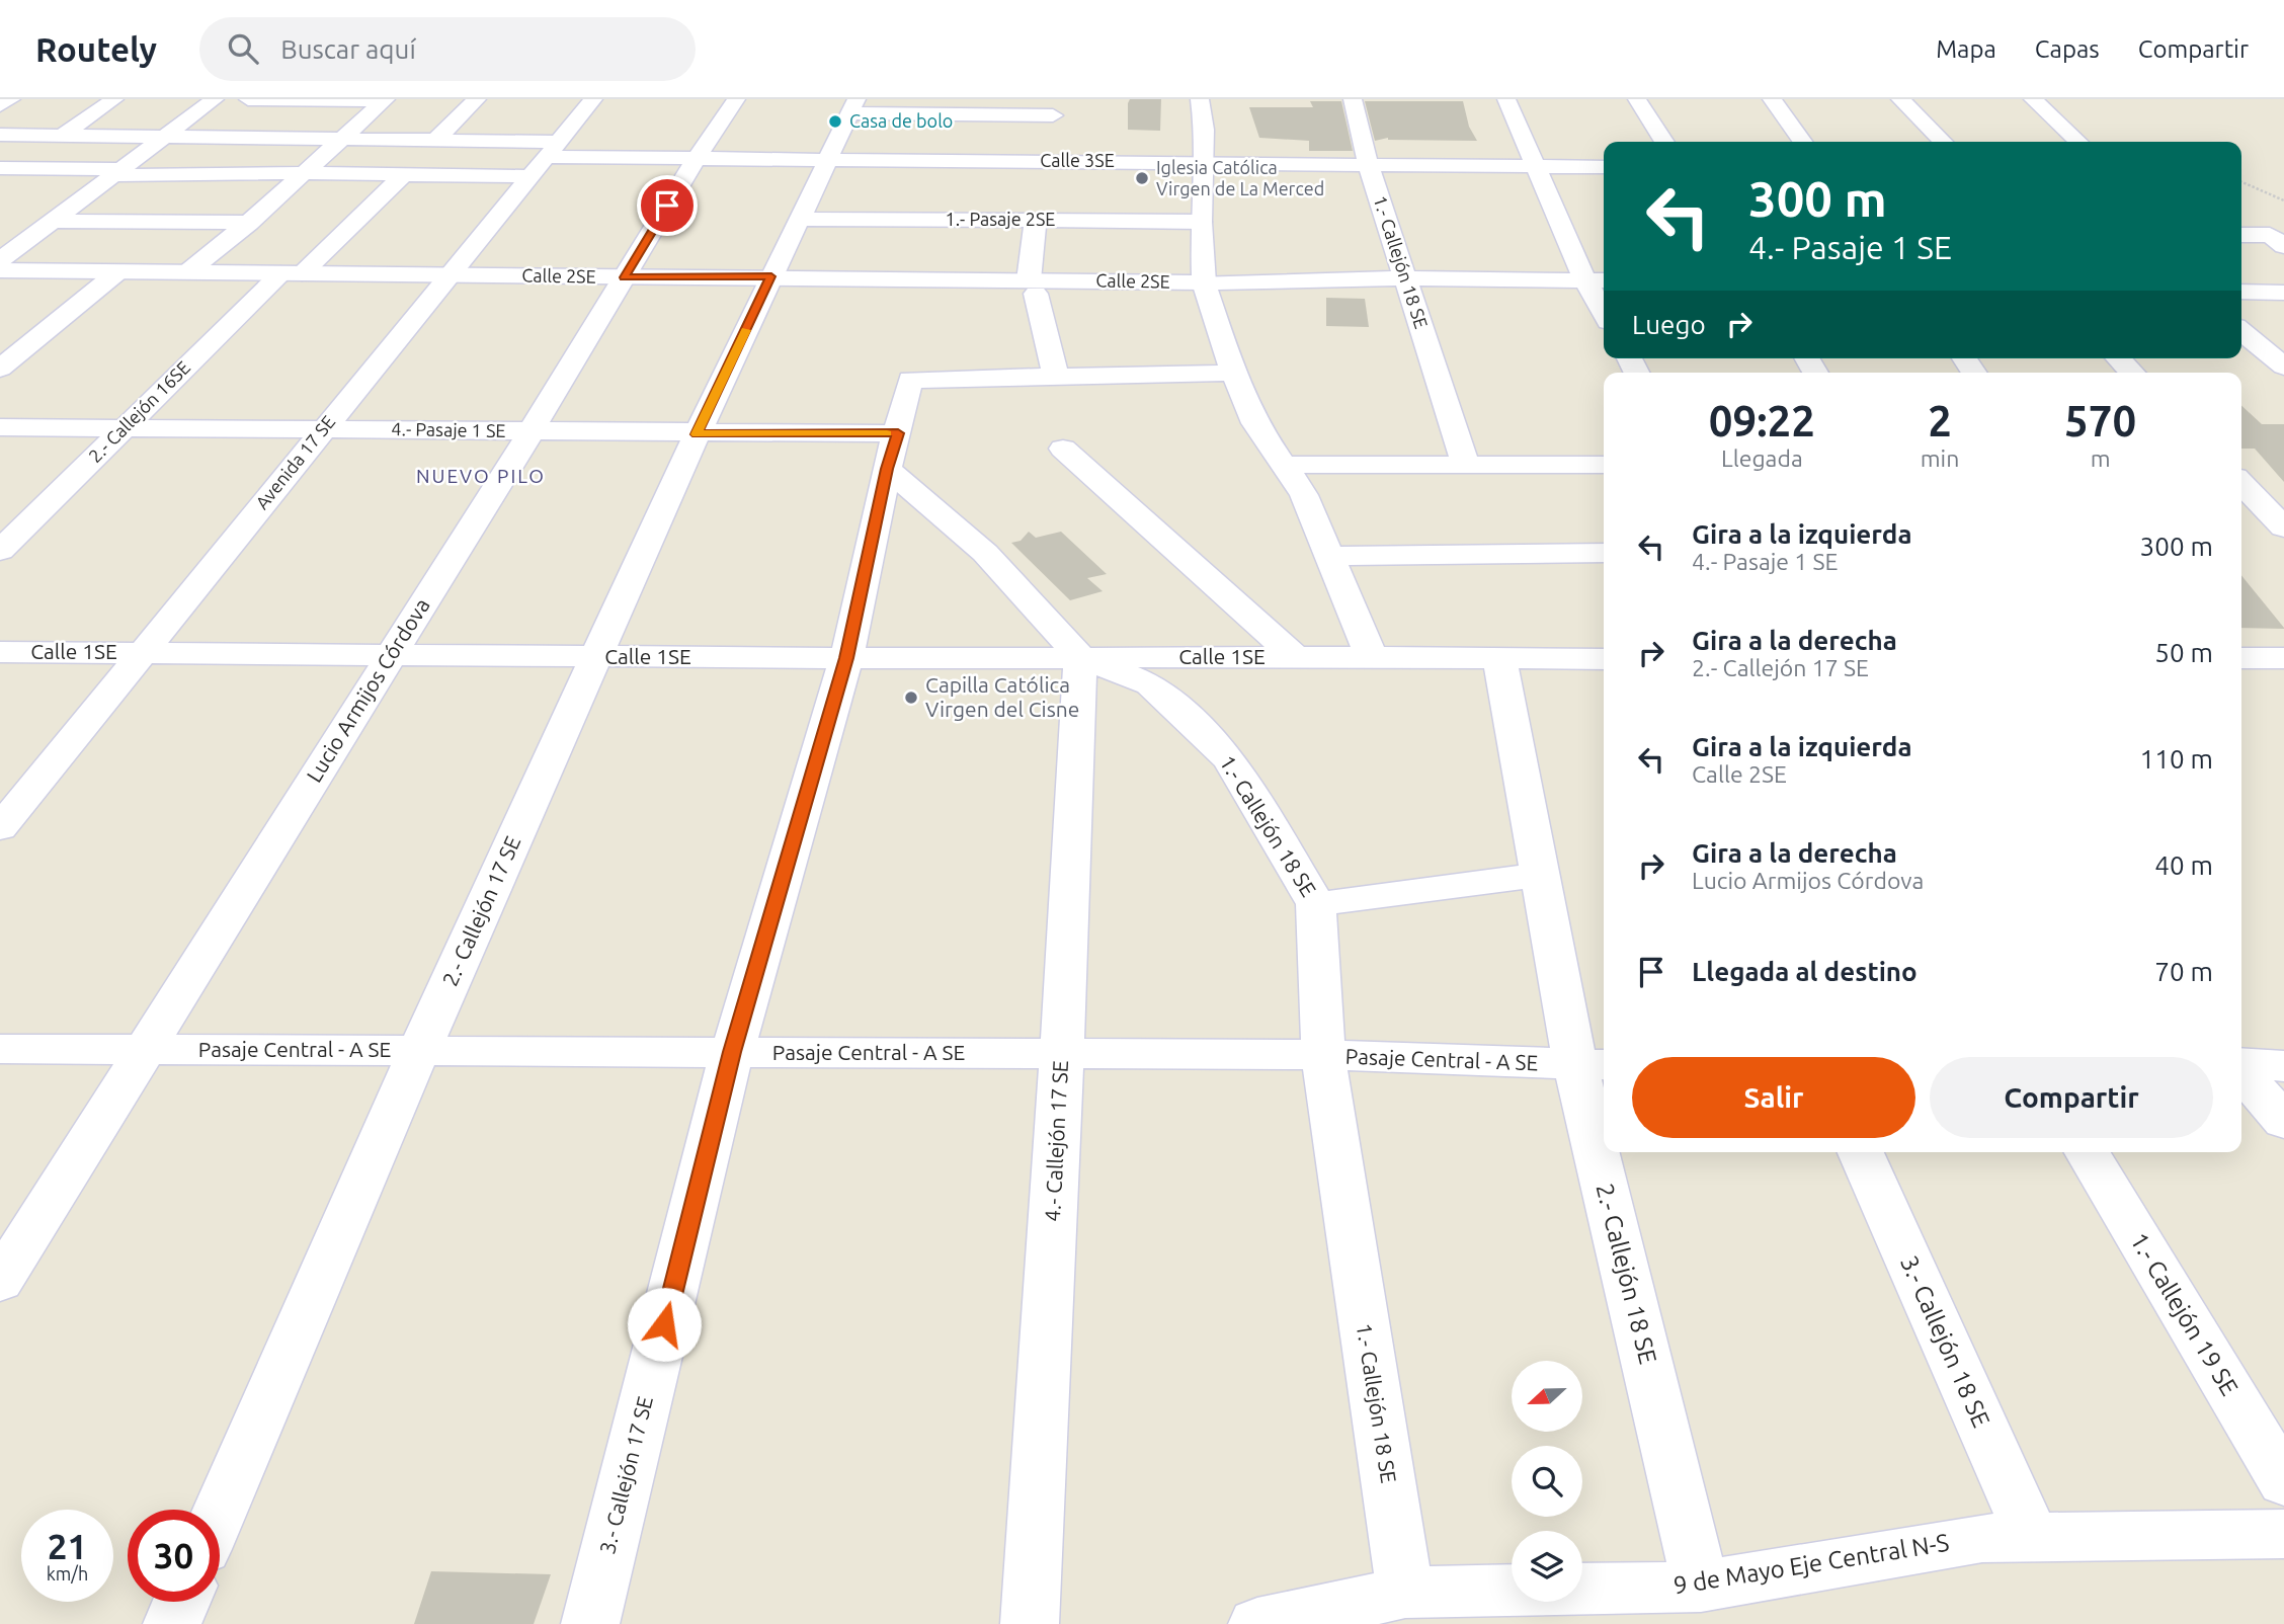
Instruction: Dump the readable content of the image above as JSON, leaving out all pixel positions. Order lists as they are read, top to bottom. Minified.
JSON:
{"streets":{"street":["Calle 3SE","1.- Pasaje 2SE","1.- Callejón 18 SE","Calle 2SE","2.- Callejón 16SE","4.- Pasaje 1 SE","Avenida 17 SE","Calle 1SE","Lucio Armijos Córdova","2.- Callejón 17 SE","Pasaje Central - A SE","4.- Callejón 17 SE","2.- Callejón 18 SE","1.- Callejón 19 SE","3.- Callejón 18 SE","3.- Callejón 17 SE","9 de Mayo Eje Central N-S"]},"crossings":[["Calle 3SE","1.- Callejón 18 SE"],["Calle 3SE","Avenida 17 SE"],["Calle 3SE","Lucio Armijos Córdova"],["Calle 3SE","2.- Callejón 17 SE"],["1.- Pasaje 2SE","2.- Callejón 17 SE"],["1.- Callejón 18 SE","Calle 2SE"],["1.- Callejón 18 SE","Calle 1SE"],["1.- Callejón 18 SE","Pasaje Central - A SE"],["1.- Callejón 18 SE","4.- Callejón 17 SE"],["1.- Callejón 18 SE","3.- Callejón 17 SE"],["1.- Callejón 18 SE","9 de Mayo Eje Central N-S"],["Calle 2SE","2.- Callejón 16SE"],["Calle 2SE","Avenida 17 SE"],["Calle 2SE","Lucio Armijos Córdova"],["Calle 2SE","2.- Callejón 17 SE"],["2.- Callejón 16SE","4.- Pasaje 1 SE"],["4.- Pasaje 1 SE","Avenida 17 SE"],["4.- Pasaje 1 SE","Lucio Armijos Córdova"],["4.- Pasaje 1 SE","2.- Callejón 17 SE"],["4.- Pasaje 1 SE","3.- Callejón 17 SE"],["Avenida 17 SE","Calle 1SE"],["Calle 1SE","Lucio Armijos Córdova"],["Calle 1SE","2.- Callejón 17 SE"],["Calle 1SE","4.- Callejón 17 SE"],["Calle 1SE","2.- Callejón 18 SE"],["Calle 1SE","3.- Callejón 17 SE"],["Lucio Armijos Córdova","Pasaje Central - A SE"],["2.- Callejón 17 SE","Pasaje Central - A SE"],["Pasaje Central - A SE","4.- Callejón 17 SE"],["Pasaje Central - A SE","2.- Callejón 18 SE"],["Pasaje Central - A SE","3.- Callejón 17 SE"],["2.- Callejón 18 SE","9 de Mayo Eje Central N-S"],["3.- Callejón 18 SE","9 de Mayo Eje Central N-S"]],"districts":["NUEVO PILO"],"places":["Casa de bolo","Iglesia Católica Virgen de La Merced","Capilla Católica Virgen del Cisne"],"north":"left","page":{"header":"Routely","search":"Buscar aquí","nav":["Mapa","Capas","Compartir"],"turn":["300 m","4.- Pasaje 1 SE"],"then":"Luego","eta":["09:22","Llegada","2","min","570","m"],"list":[{"name":"Gira a la izquierda","note":"4.- Pasaje 1 SE","value":"300 m"},{"name":"Gira a la derecha","note":"2.- Callejón 17 SE","value":"50 m"},{"name":"Gira a la izquierda","note":"Calle 2SE","value":"110 m"},{"name":"Gira a la derecha","note":"Lucio Armijos Córdova","value":"40 m"},{"name":"Llegada al destino","value":"70 m"}],"buttons":["Salir","Compartir"],"speed":"21 km/h","limit":"30"}}
